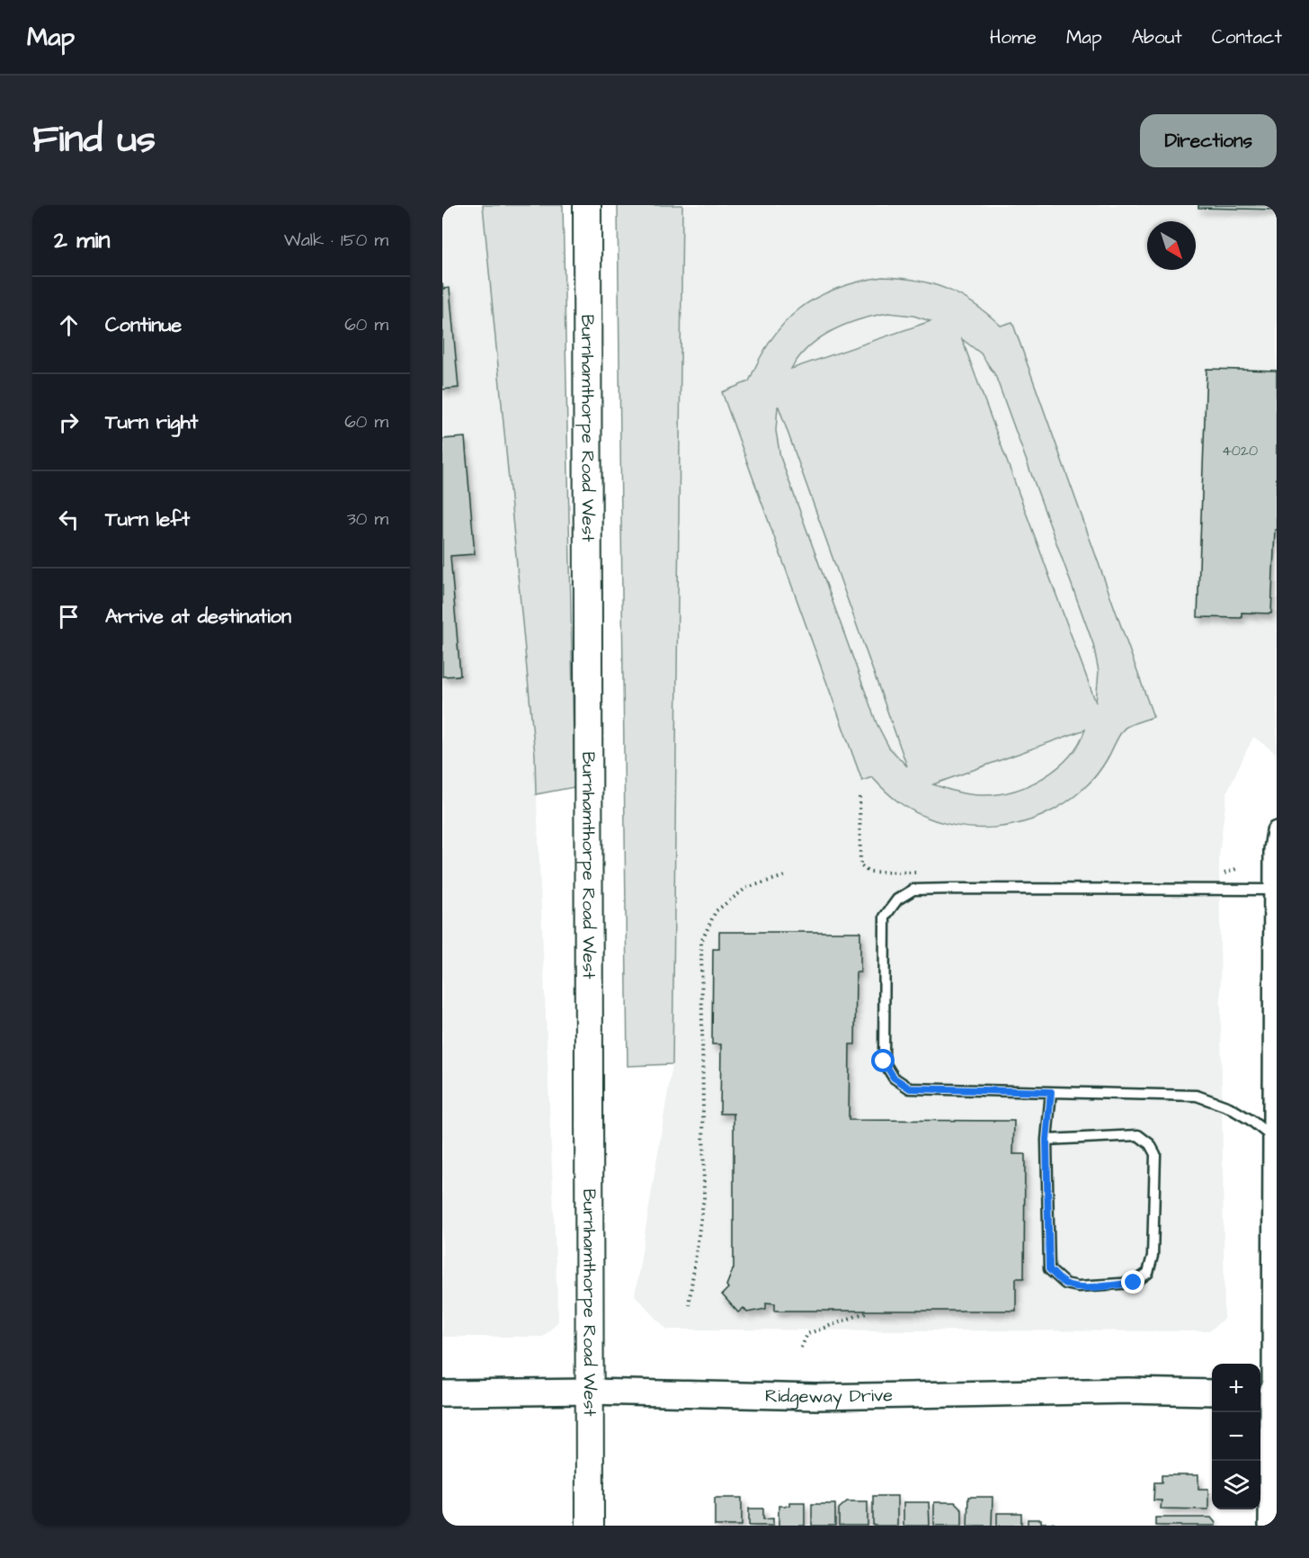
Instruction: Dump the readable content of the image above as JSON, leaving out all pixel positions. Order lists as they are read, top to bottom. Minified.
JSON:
{"streets":{"main road":["Burnhamthorpe Road West"],"street":["Ridgeway Drive"]},"crossings":[["Burnhamthorpe Road West","Ridgeway Drive"]],"house_numbers":["4020"],"north":"bottom right","page":{"header":"Map","nav":["Home","Map","About","Contact"],"title":"Find us","buttons":"Directions","heading":["2 min","Walk · 150 m"],"list":[["Continue","60 m"],["Turn right","60 m"],["Turn left","30 m"],"Arrive at destination"],"map_buttons":["+","−"]}}
